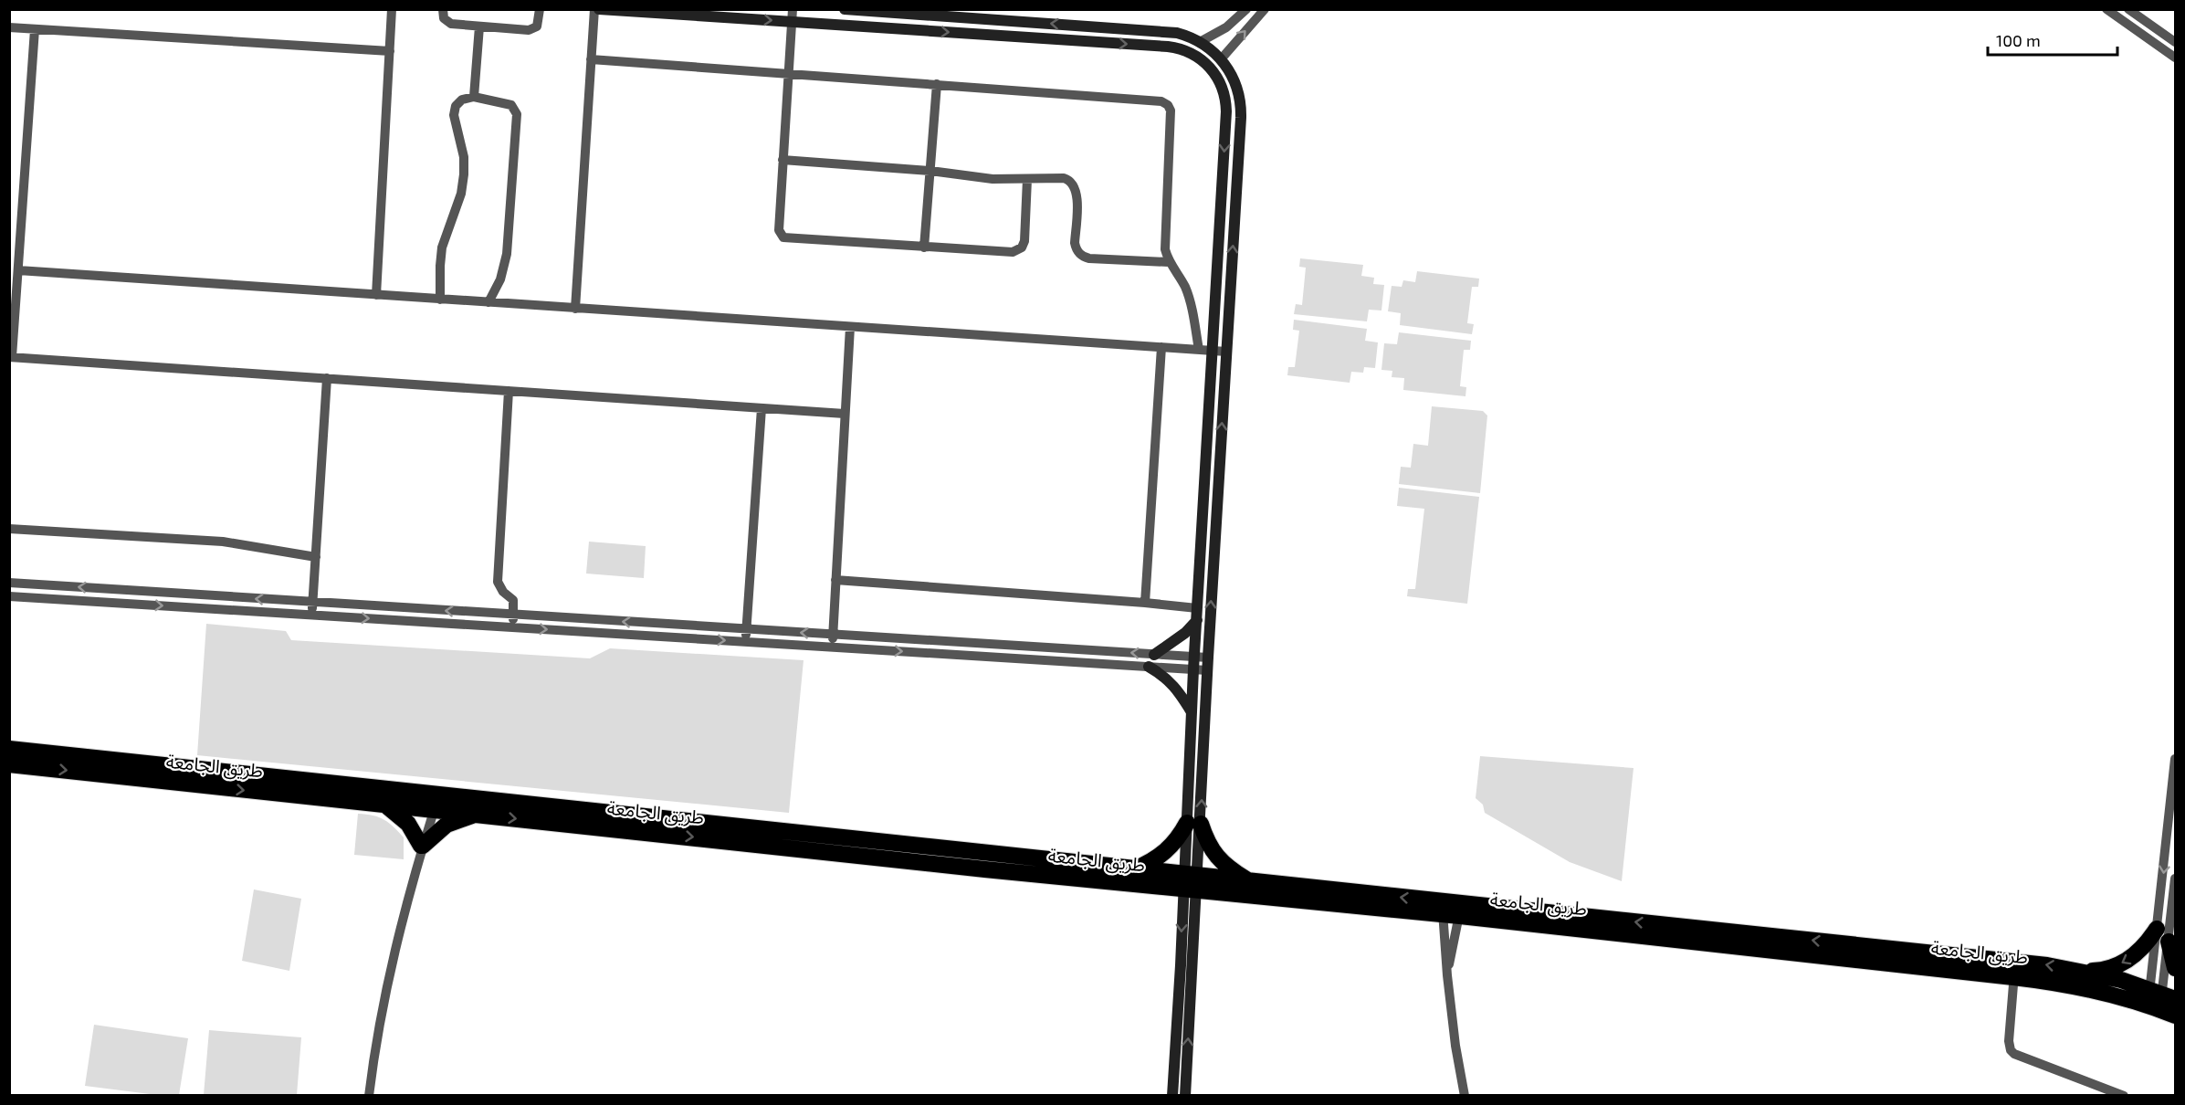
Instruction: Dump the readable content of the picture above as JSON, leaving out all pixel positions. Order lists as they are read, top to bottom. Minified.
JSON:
{"streets":{"highway":["طريق الجامعة"]},"scale_bar":"100 m"}
